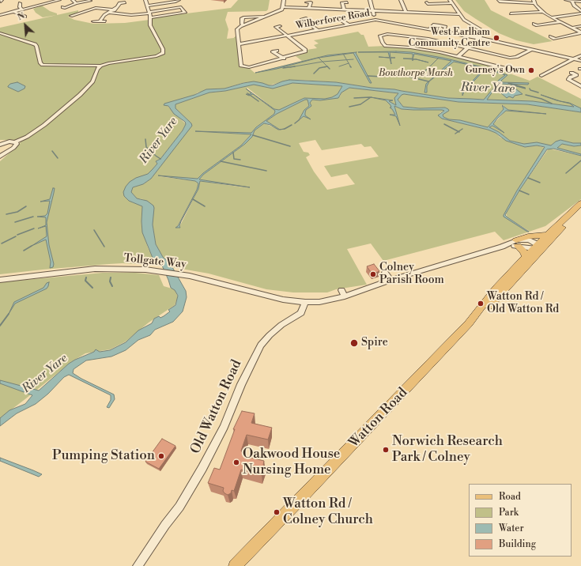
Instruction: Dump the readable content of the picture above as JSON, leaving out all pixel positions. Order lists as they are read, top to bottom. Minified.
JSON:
{"streets":{"main road":["Watton Road"],"street":["Wilberforce Road","Tollgate Way","Old Watton Road"]},"crossings":[["Tollgate Way","Old Watton Road"]],"water":["River Yare"],"parks":["Bowthorpe Marsh"],"places":["West Earlham Community Centre","Gurney's Own","Colney Parish Room","Watton Rd / Old Watton Rd","Spire","Norwich Research Park / Colney","Pumping Station","Oakwood House Nursing Home","Watton Rd / Colney Church"],"legend":["Road","Park","Water","Building"],"north":"top left"}
